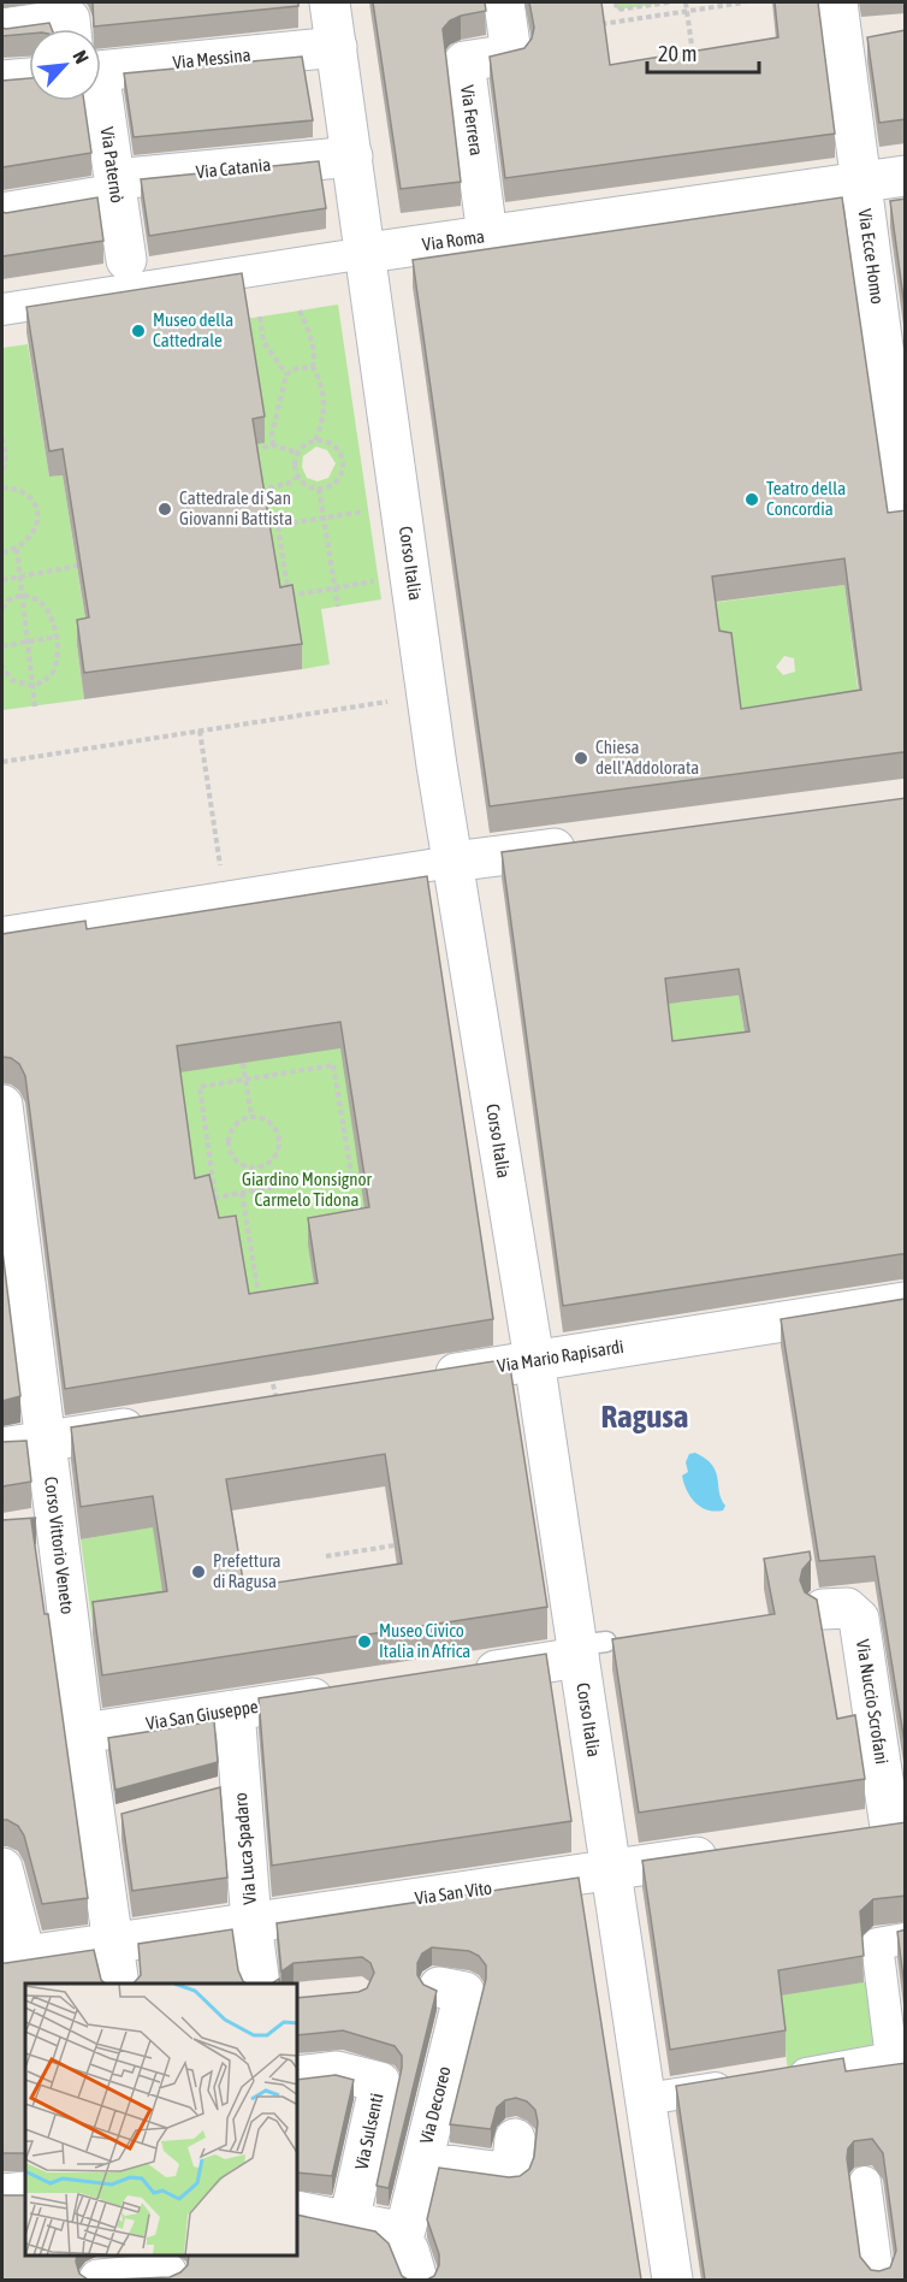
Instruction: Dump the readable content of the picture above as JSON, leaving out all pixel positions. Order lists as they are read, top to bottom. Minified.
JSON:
{"streets":{"street":["Via Messina","Via Ferrera","Via Paternò","Via Catania","Via Roma","Via Ecce Homo","Corso Italia","Via Mario Rapisardi","Corso Vittorio Veneto","Via Nuccio Scrofani","Via San Giuseppe","Via Luca Spadaro","Via San Vito","Via Decoreo","Via Sulsenti"]},"crossings":[["Via Messina","Corso Italia"],["Via Ferrera","Via Roma"],["Via Paternò","Via Catania"],["Via Paternò","Via Roma"],["Via Catania","Corso Italia"],["Via Roma","Via Ecce Homo"],["Via Roma","Corso Italia"],["Corso Italia","Via Mario Rapisardi"],["Corso Italia","Via San Vito"],["Corso Vittorio Veneto","Via San Giuseppe"],["Corso Vittorio Veneto","Via San Vito"],["Via San Giuseppe","Via Luca Spadaro"],["Via Luca Spadaro","Via San Vito"]],"districts":["Ragusa"],"parks":["Giardino Monsignor Carmelo Tidona"],"places":["Museo della Cattedrale","Teatro della Concordia","Cattedrale di San Giovanni Battista","Chiesa dell'Addolorata","Prefettura di Ragusa","Museo Civico Italia in Africa"],"scale_bar":"20 m","north":"top right"}
